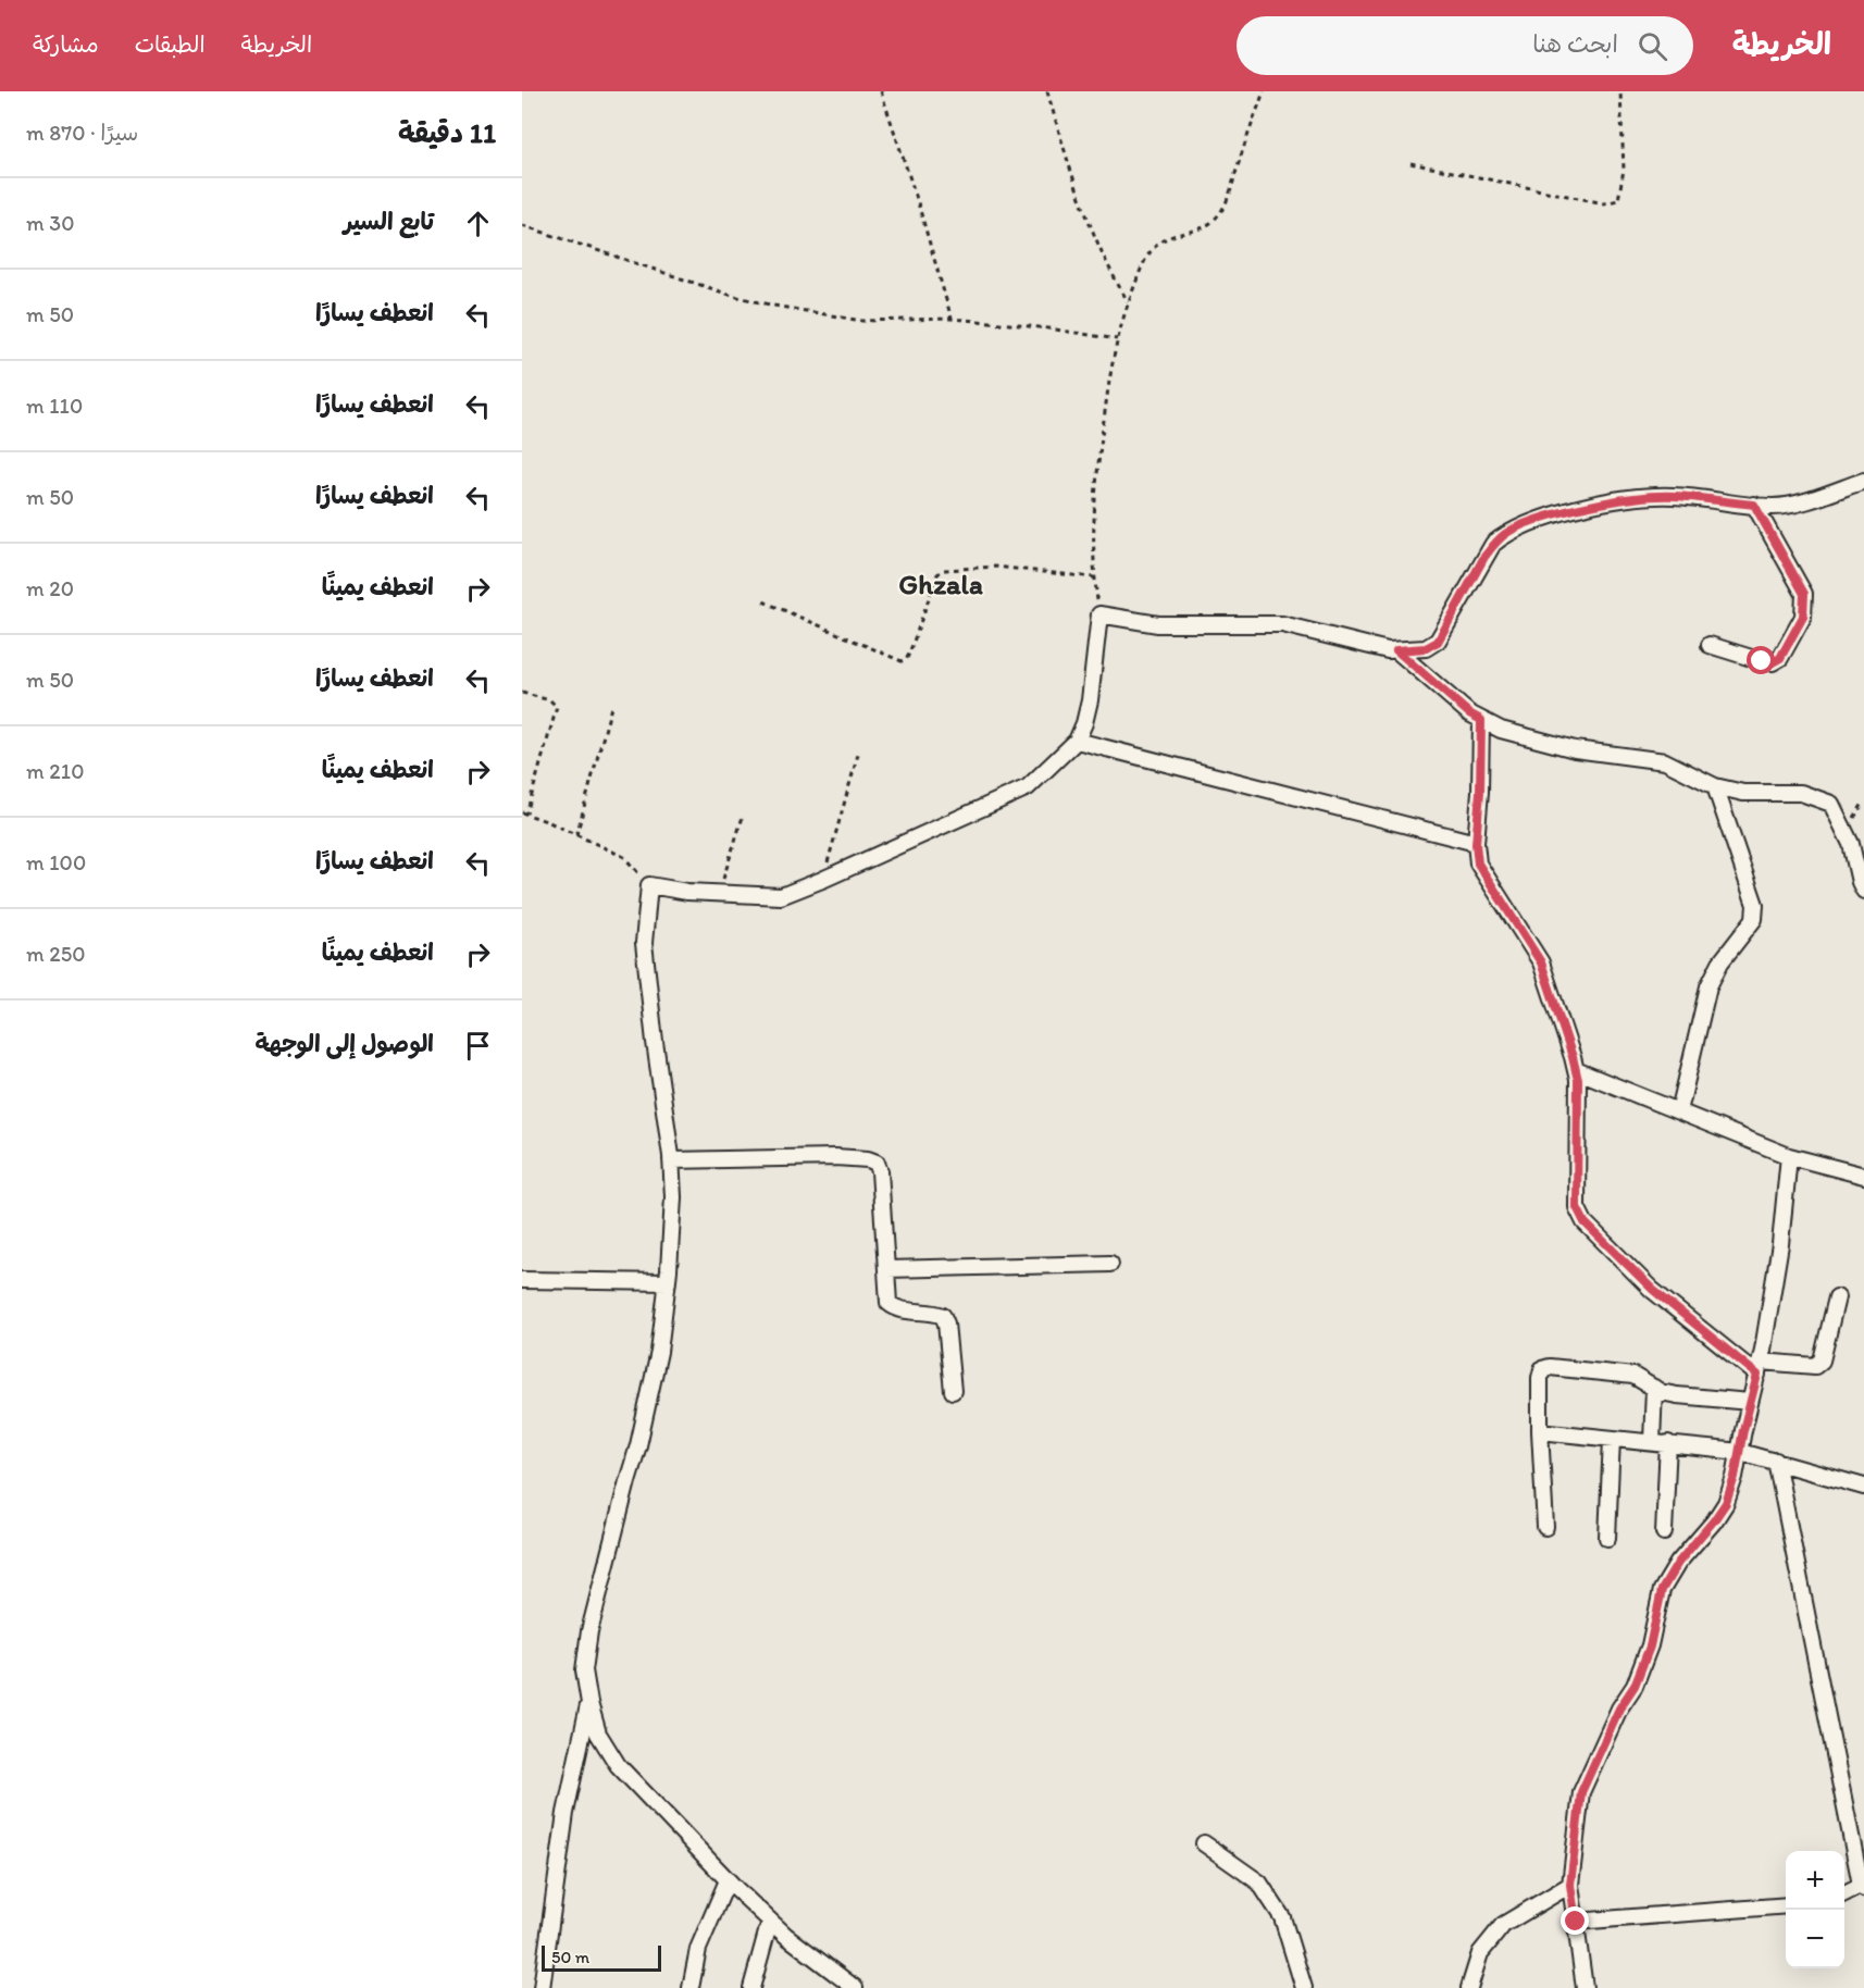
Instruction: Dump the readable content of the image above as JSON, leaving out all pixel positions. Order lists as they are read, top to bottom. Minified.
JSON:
{"districts":["Ghzala"],"scale_bar":"50 m","page":{"header":"الخريطة","search":"ابحث هنا","nav":["الخريطة","الطبقات","مشاركة"],"heading":["11 دقيقة","سيرًا · 870 m"],"list":[["تابع السير","30 m"],["انعطف يسارًا","50 m"],["انعطف يسارًا","110 m"],["انعطف يسارًا","50 m"],["انعطف يمينًا","20 m"],["انعطف يسارًا","50 m"],["انعطف يمينًا","210 m"],["انعطف يسارًا","100 m"],["انعطف يمينًا","250 m"],"الوصول إلى الوجهة"],"map_buttons":["+","−"],"scale":"50 m"}}
